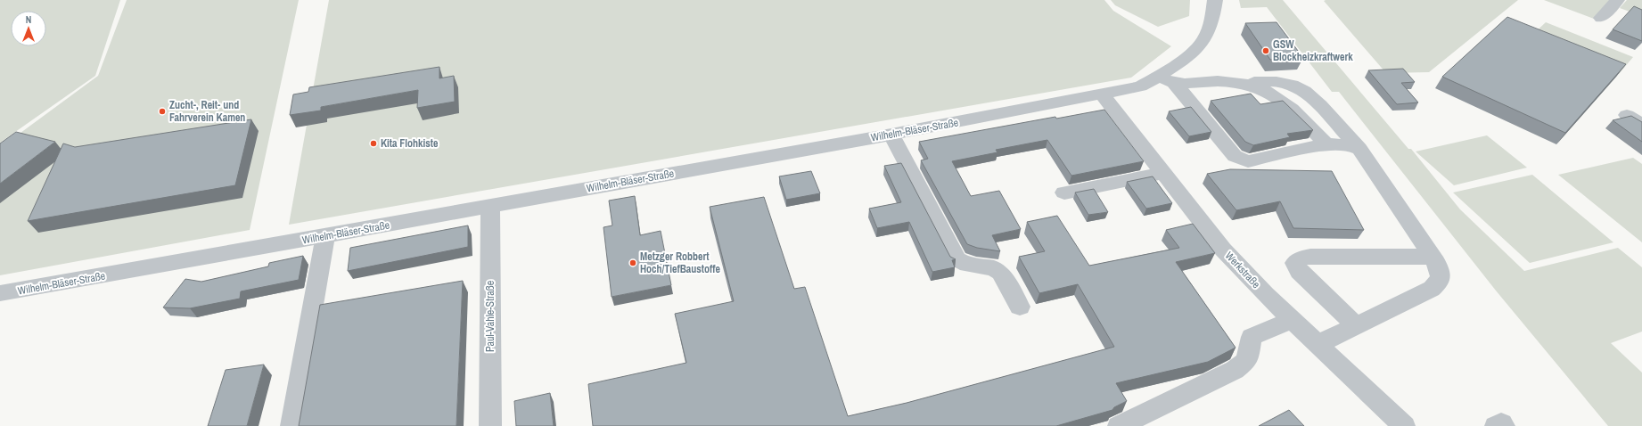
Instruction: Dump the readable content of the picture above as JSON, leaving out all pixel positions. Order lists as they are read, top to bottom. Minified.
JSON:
{"streets":{"street":["Wilhelm-Bläser-Straße","Werkstraße","Paul-Vahle-Straße"]},"crossings":[["Wilhelm-Bläser-Straße","Werkstraße"],["Wilhelm-Bläser-Straße","Paul-Vahle-Straße"]],"places":["GSW Blockheizkraftwerk","Zucht-, Reit- und Fahrverein Kamen","Kita Flohkiste","Metzger Robbert Hoch/TiefBaustoffe"],"north":"top"}
